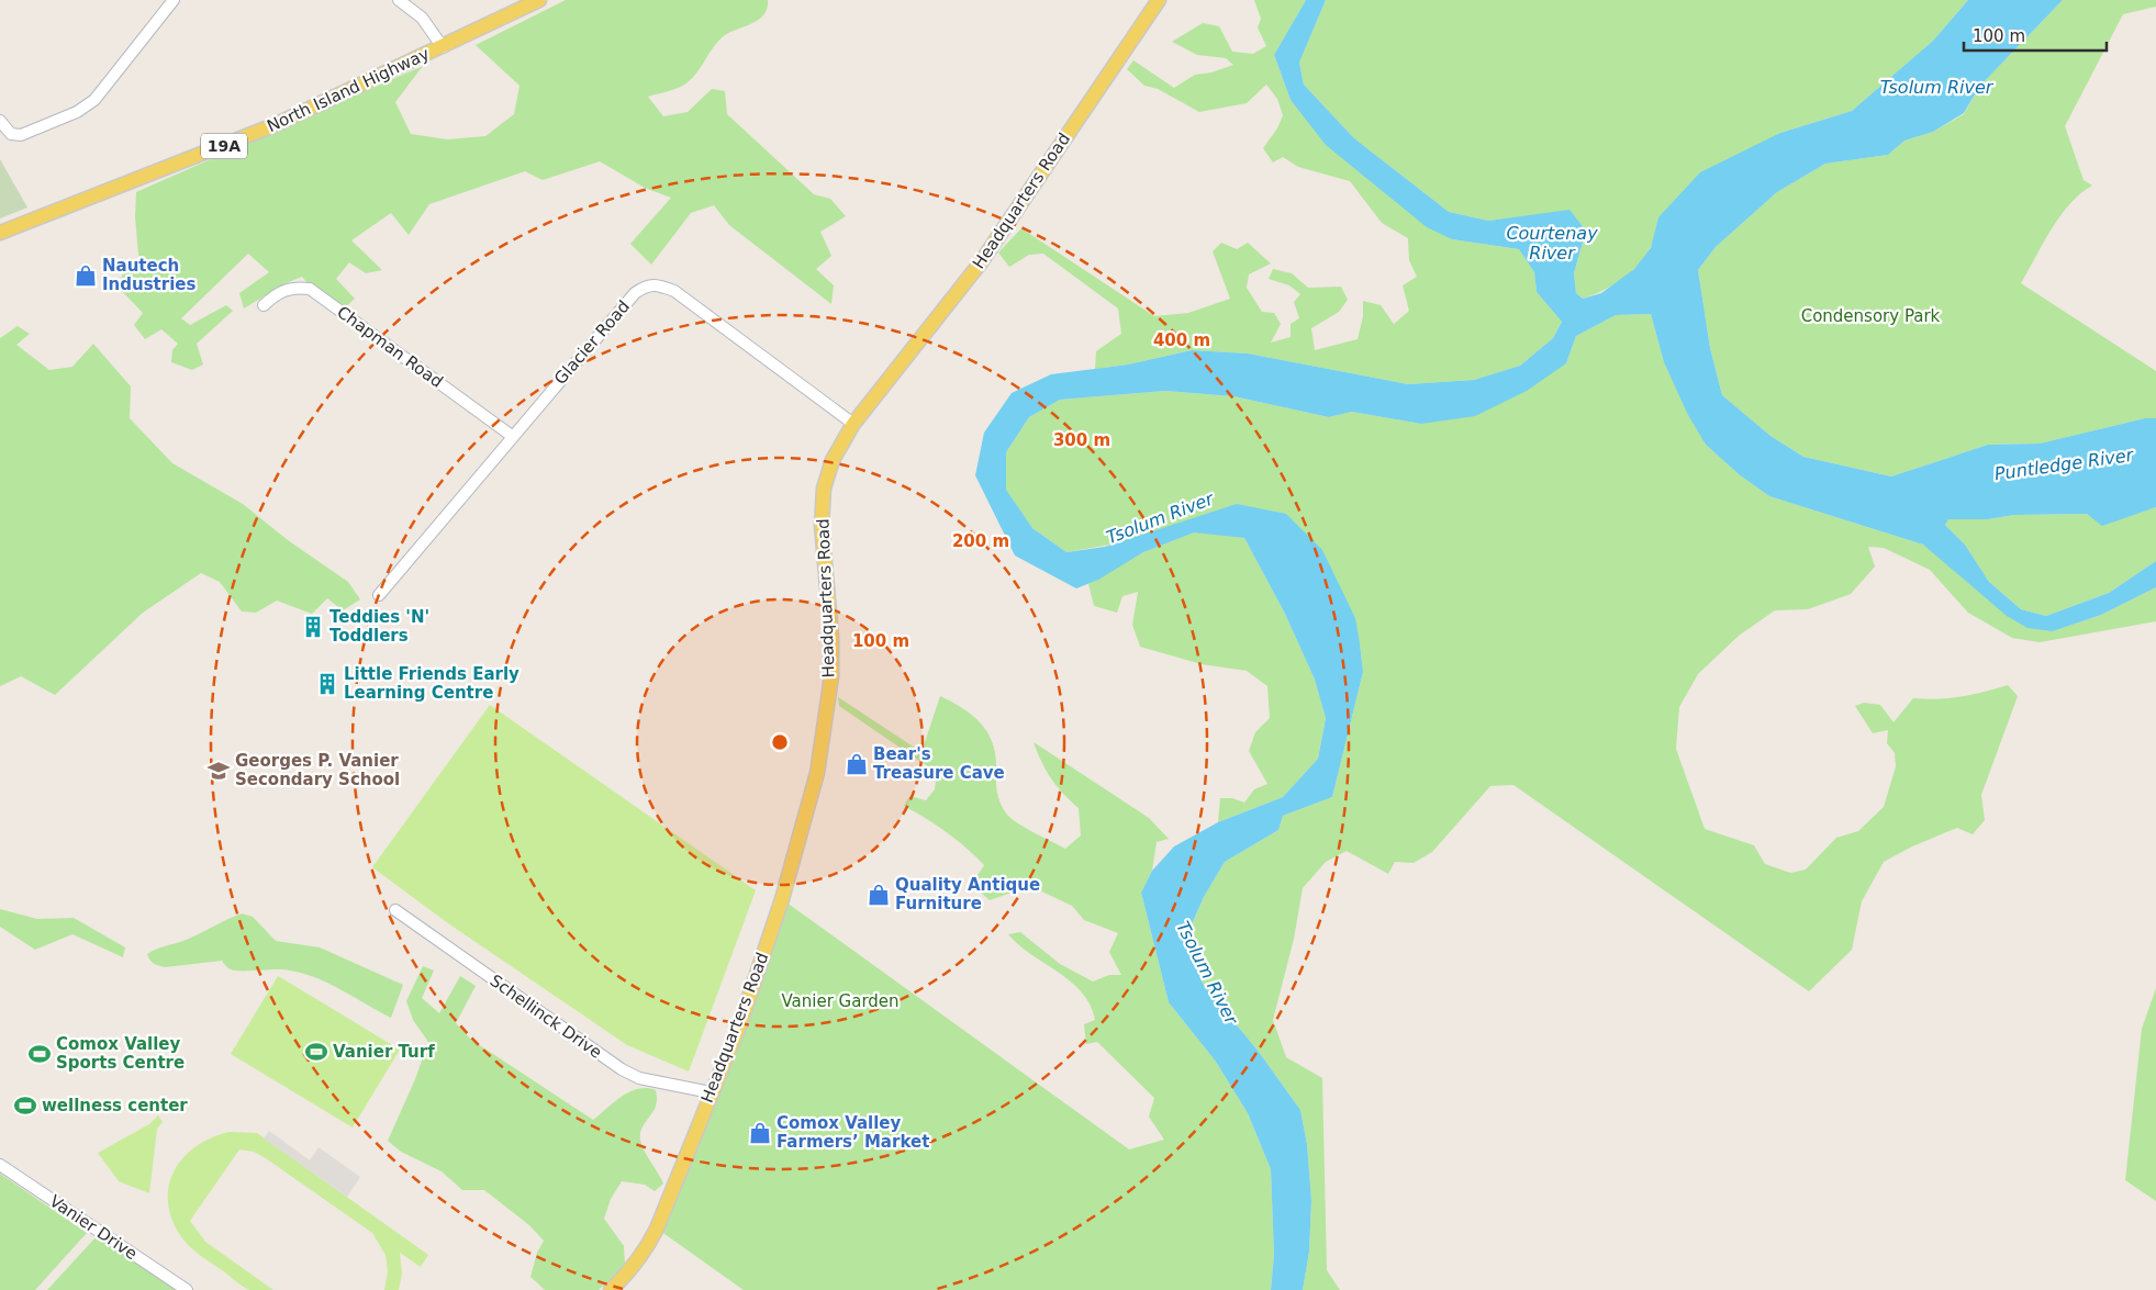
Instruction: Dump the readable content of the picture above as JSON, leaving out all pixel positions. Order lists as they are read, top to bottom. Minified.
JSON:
{"streets":{"main road":["North Island Highway","19A","Headquarters Road"],"street":["Glacier Road","Chapman Road","Schellinck Drive","Vanier Drive"]},"crossings":[["Headquarters Road","Glacier Road"],["Headquarters Road","Schellinck Drive"],["Glacier Road","Chapman Road"]],"water":["Tsolum River","Courtenay River","Puntledge River"],"parks":["Condensory Park","Vanier Garden"],"places":{"shop":["Nautech Industries","Bear's Treasure Cave","Quality Antique Furniture","Comox Valley Farmers’ Market"],"building":["Teddies 'N' Toddlers","Little Friends Early Learning Centre"],"school or university":["Georges P. Vanier Secondary School"],"sports":["Vanier Turf","Comox Valley Sports Centre","wellness center"]},"scale_bar":"100 m","rings":["400 m","300 m","200 m","100 m"]}
